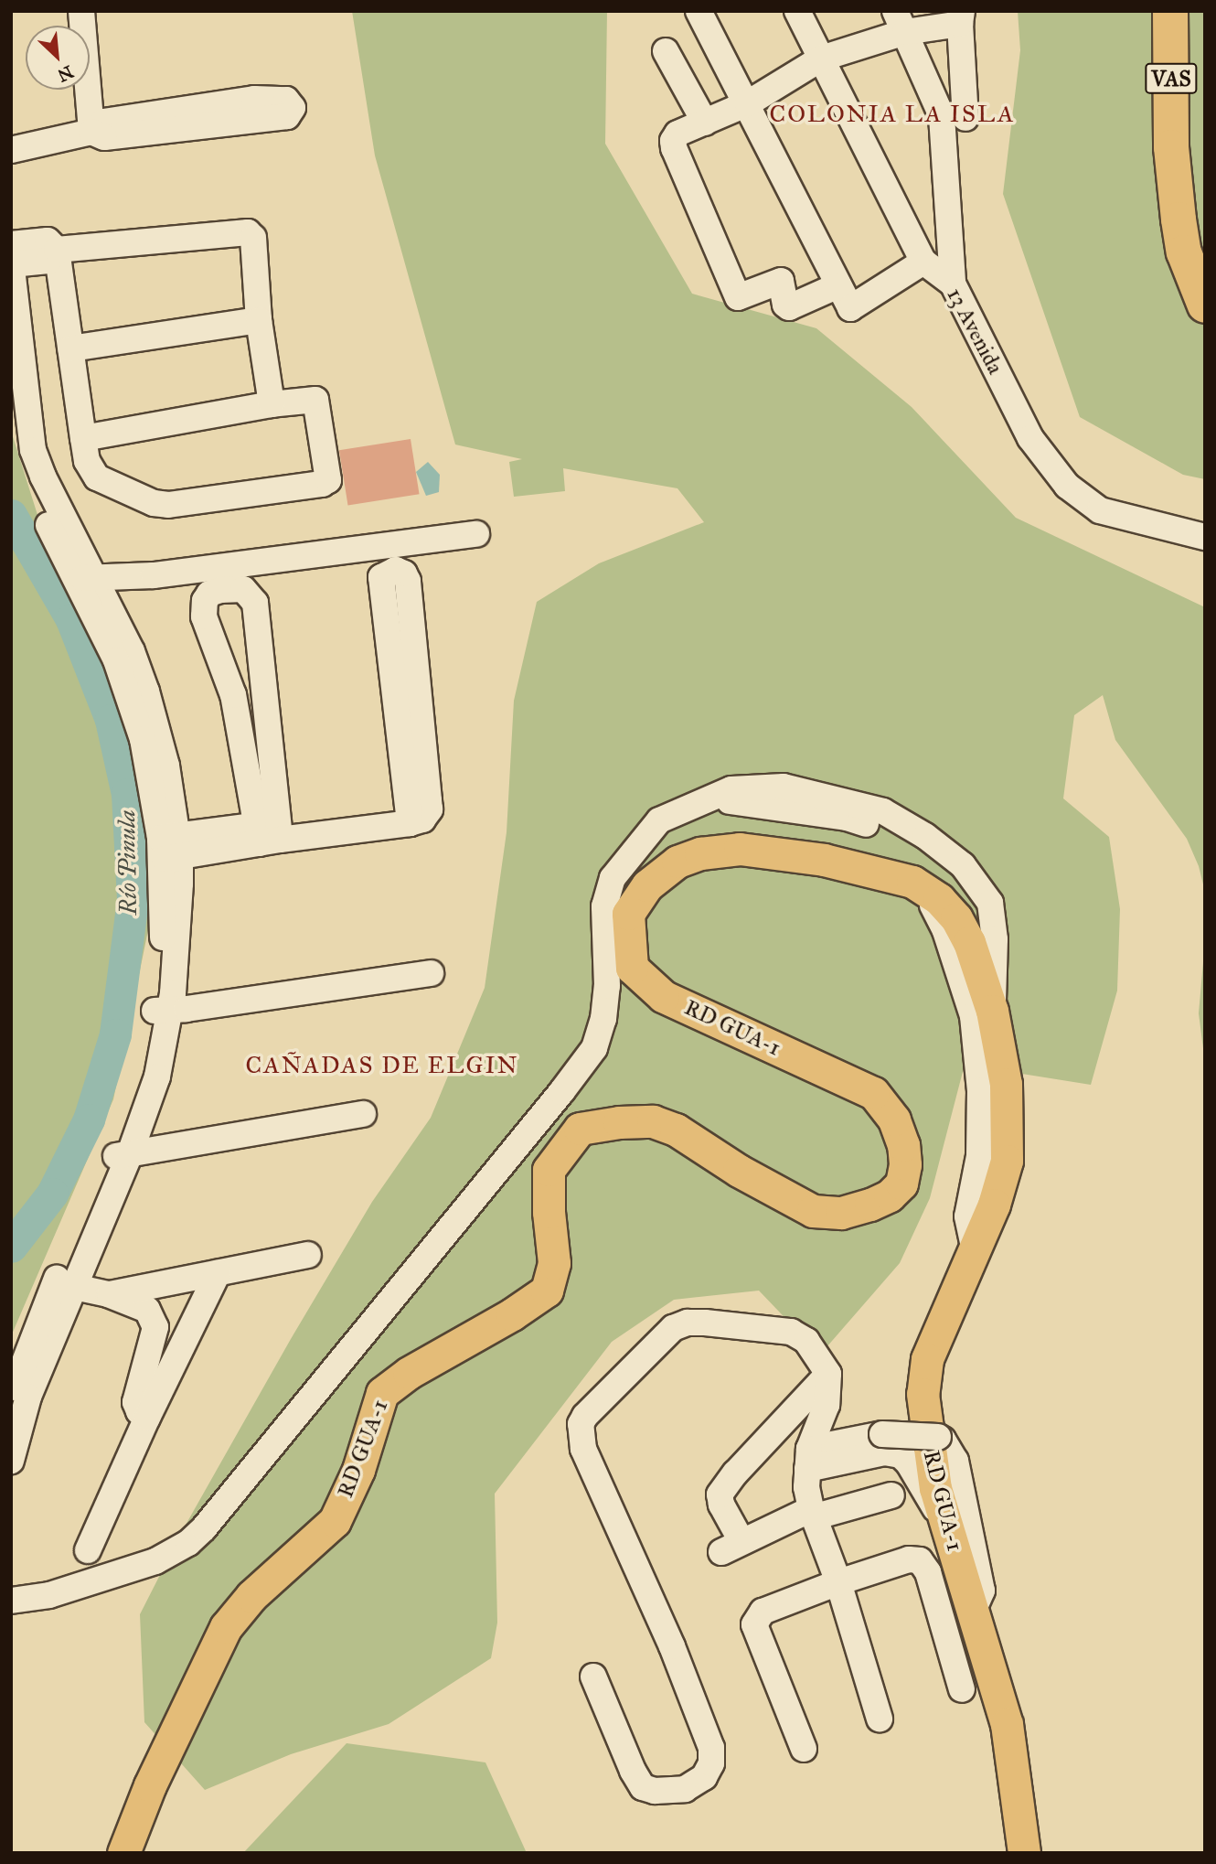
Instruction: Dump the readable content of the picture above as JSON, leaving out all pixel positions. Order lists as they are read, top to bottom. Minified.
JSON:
{"streets":{"highway":["VAS"],"main road":["RD GUA-1"],"street":["13 Avenida"]},"districts":["COLONIA LA ISLA","CAÑADAS DE ELGIN"],"water":["Río Pinula"],"north":"bottom right"}
